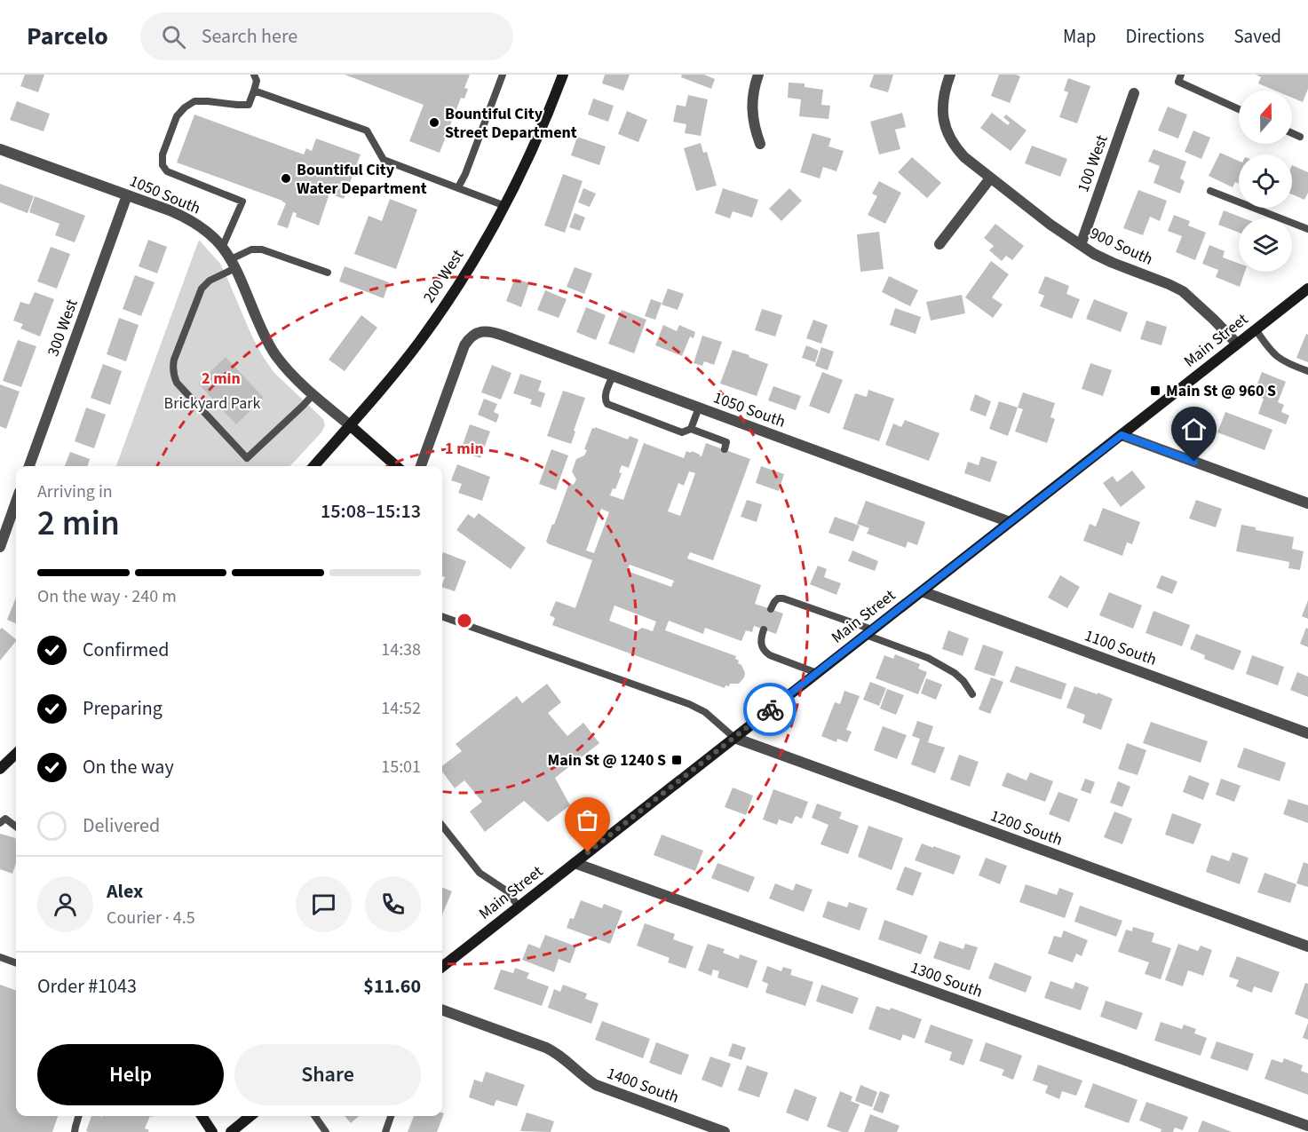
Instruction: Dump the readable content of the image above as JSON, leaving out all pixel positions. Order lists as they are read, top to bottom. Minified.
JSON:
{"streets":{"street":["100 West","1050 South","900 South","200 West","300 West","Main Street","1100 South","1200 South","1300 South","1400 South"]},"crossings":[["100 West","900 South"],["1050 South","200 West"],["1050 South","300 West"],["1050 South","Main Street"],["900 South","Main Street"],["Main Street","1100 South"],["Main Street","1200 South"],["Main Street","1300 South"]],"parks":["Brickyard Park"],"places":{"other":["Bountiful City Street Department","Bountiful City Water Department"],"transit":["Main St @ 960 S","Main St @ 1240 S"]},"north":"top","page":{"header":"Parcelo","search":"Search here","nav":["Map","Directions","Saved"],"heading":["2 min","Arriving in","15:08–15:13"],"panel":["Alex","Courier · 4.5","Order #1043","$11.60"],"bar":"On the way · 240 m","list":[["Confirmed","14:38"],["Preparing","14:52"],["On the way","15:01"],"Delivered"],"buttons":["Help","Share"]},"rings":["2 min","1 min"]}
